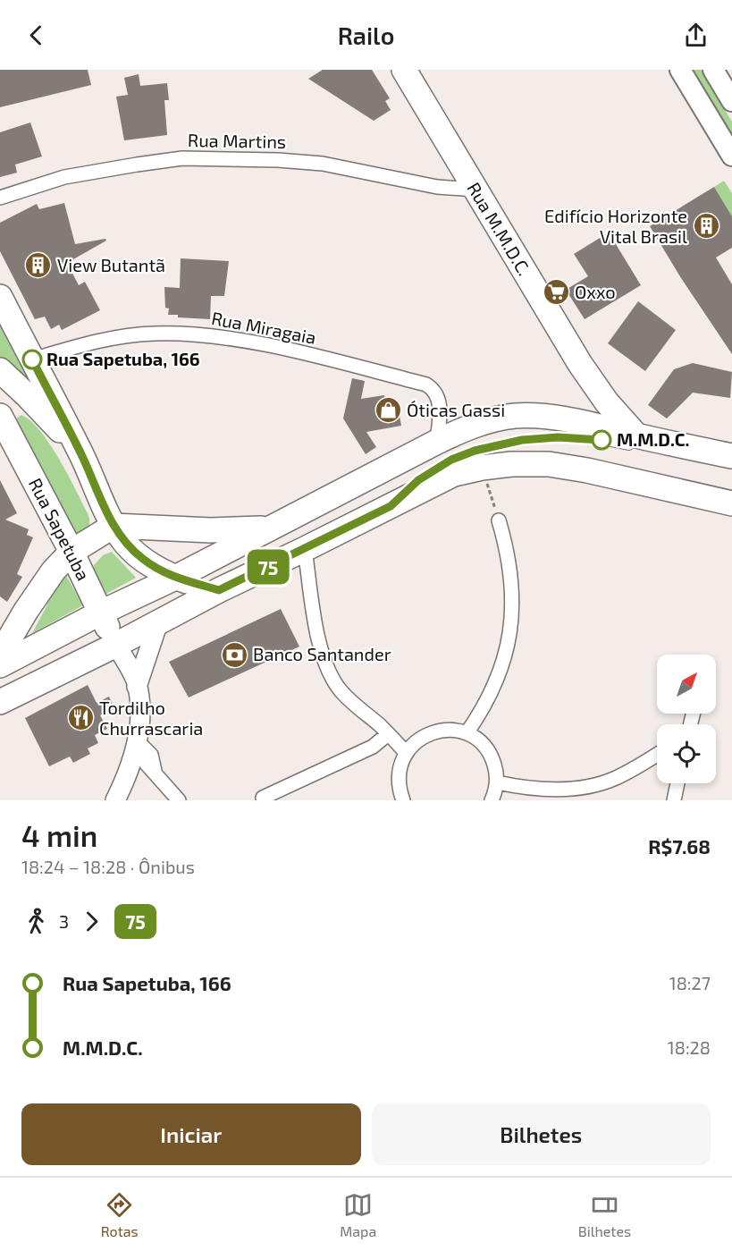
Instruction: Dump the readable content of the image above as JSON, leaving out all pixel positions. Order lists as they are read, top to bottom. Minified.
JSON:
{"streets":{"highway":["Rua M.M.D.C.","Rua Sapetuba"],"street":["Rua Martins","Rua Miragaia"]},"crossings":[["Rua Martins","Rua M.M.D.C."]],"places":{"building":["Edifício Horizonte Vital Brasil","View Butantã"],"supermarket":["Oxxo"],"other":["Rua Sapetuba, 166","M.M.D.C."],"shop":["Óticas Gassi"],"bank":["Banco Santander"],"restaurant":["Tordilho Churrascaria"]},"lines":["bus line 75"],"north":"top right","page":{"header":"Railo","on_map":"75","heading":["4 min","18:24 – 18:28 · Ônibus","R$7.68"],"legs":["3","75"],"list":[{"name":"Rua Sapetuba, 166","value":"18:27"},{"name":"M.M.D.C.","value":"18:28"}],"buttons":["Iniciar","Bilhetes"],"tabs":["Rotas","Mapa","Bilhetes"]}}
